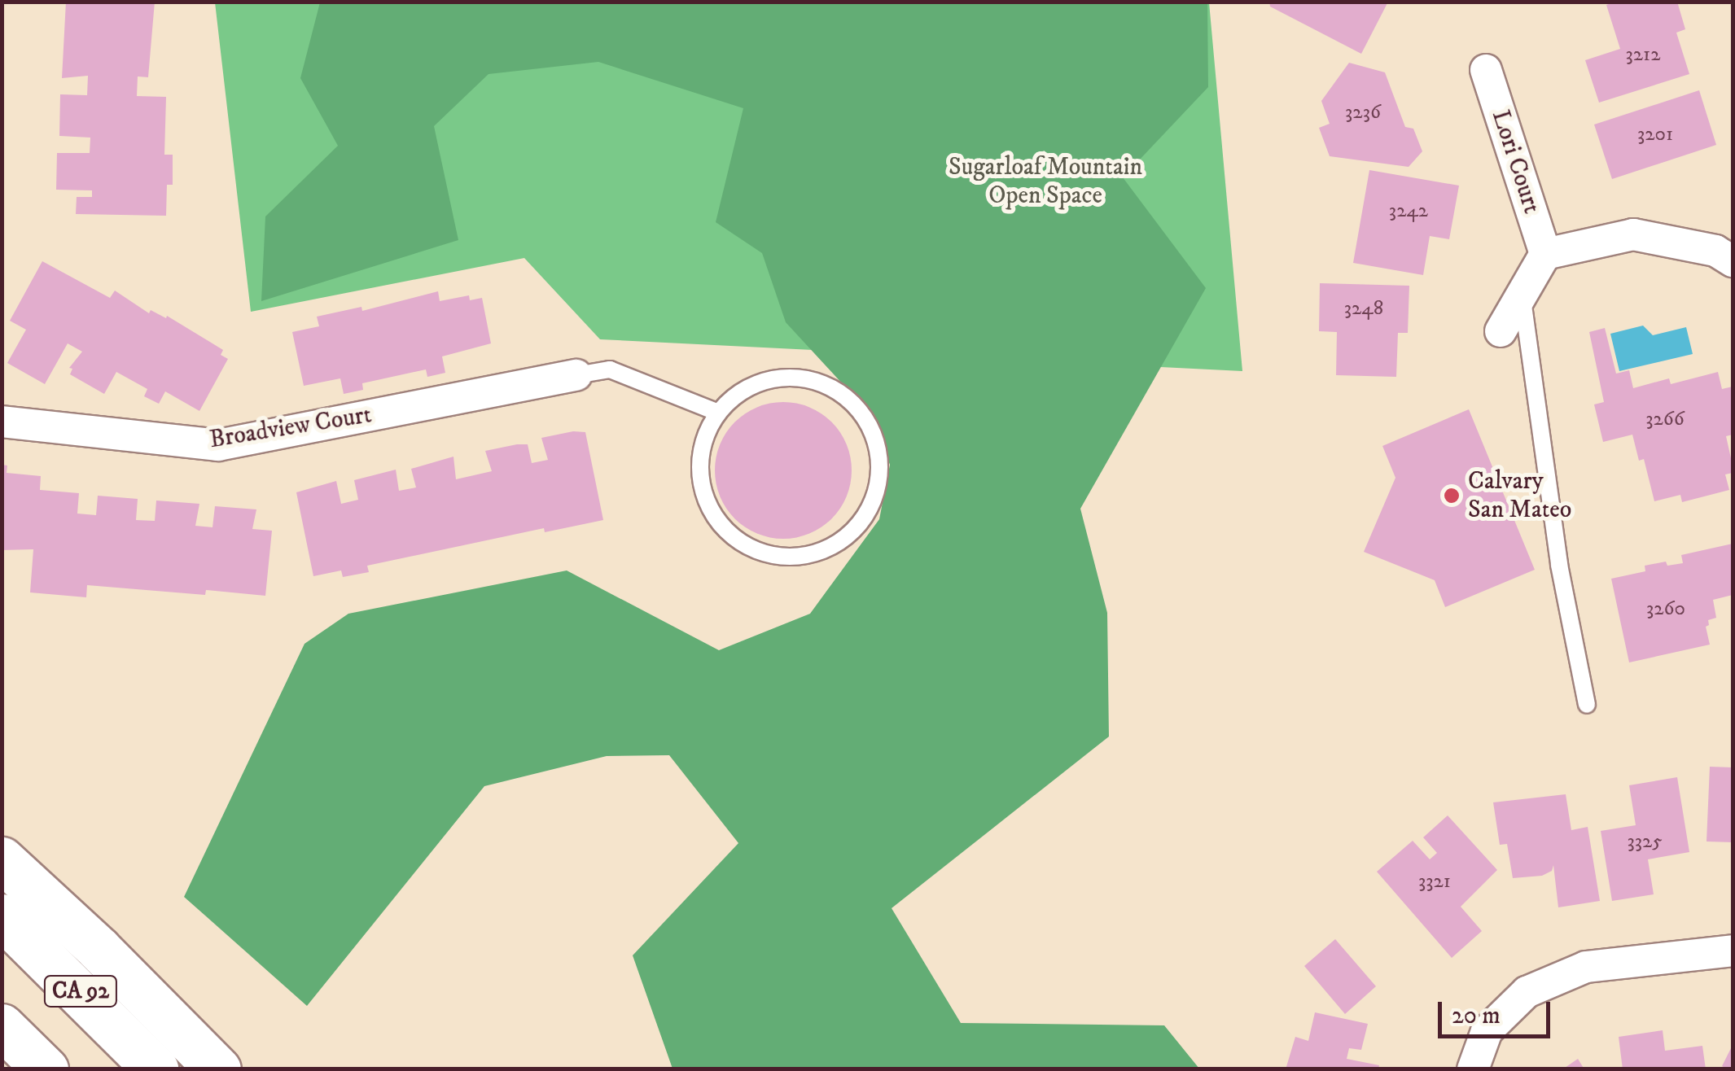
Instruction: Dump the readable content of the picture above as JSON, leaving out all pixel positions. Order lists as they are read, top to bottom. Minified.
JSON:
{"streets":{"highway":["CA 92"],"street":["Lori Court","Broadview Court"]},"parks":["Sugarloaf Mountain Open Space"],"places":["Calvary San Mateo"],"house_numbers":["3212","3236","3201","3242","3248","3266","3260","3325","3321"],"scale_bar":"20 m"}
